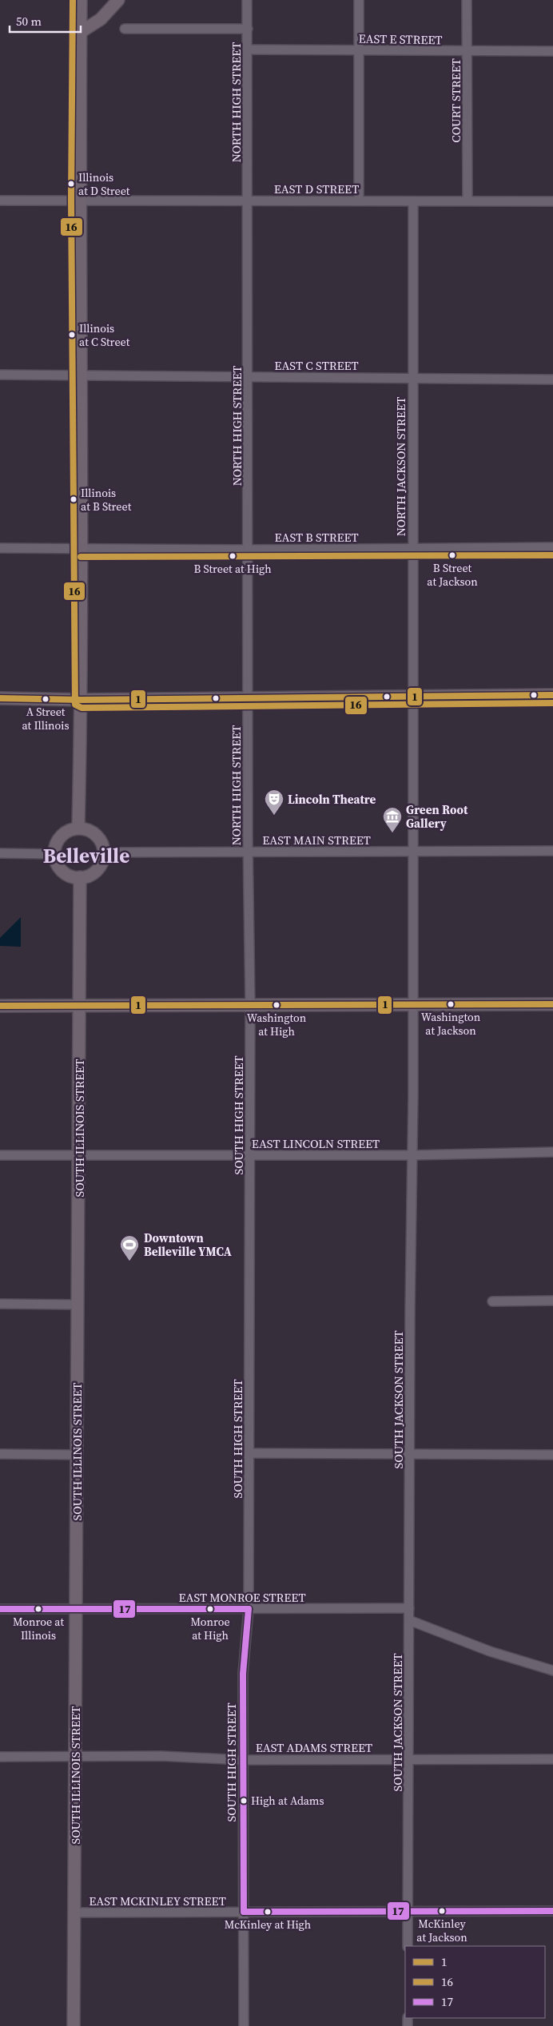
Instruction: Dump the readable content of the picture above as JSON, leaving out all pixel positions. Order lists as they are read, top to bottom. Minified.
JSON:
{"streets":{"main road":["SOUTH ILLINOIS STREET"],"street":["EAST E STREET","COURT STREET","NORTH HIGH STREET","EAST D STREET","EAST C STREET","NORTH JACKSON STREET","EAST B STREET","EAST MAIN STREET","SOUTH HIGH STREET","EAST LINCOLN STREET","SOUTH JACKSON STREET","EAST MONROE STREET","EAST ADAMS STREET","EAST MCKINLEY STREET"]},"crossings":[["EAST E STREET","COURT STREET"],["EAST E STREET","NORTH HIGH STREET"],["COURT STREET","EAST D STREET"],["NORTH HIGH STREET","EAST D STREET"],["NORTH HIGH STREET","EAST C STREET"],["NORTH HIGH STREET","EAST B STREET"],["NORTH HIGH STREET","EAST MAIN STREET"],["NORTH HIGH STREET","SOUTH HIGH STREET"],["EAST D STREET","NORTH JACKSON STREET"],["EAST C STREET","NORTH JACKSON STREET"],["NORTH JACKSON STREET","EAST B STREET"],["NORTH JACKSON STREET","EAST MAIN STREET"],["NORTH JACKSON STREET","SOUTH JACKSON STREET"],["EAST MAIN STREET","SOUTH HIGH STREET"],["EAST MAIN STREET","SOUTH ILLINOIS STREET"],["EAST MAIN STREET","SOUTH JACKSON STREET"],["SOUTH HIGH STREET","EAST LINCOLN STREET"],["SOUTH HIGH STREET","EAST MONROE STREET"],["SOUTH HIGH STREET","EAST ADAMS STREET"],["SOUTH HIGH STREET","EAST MCKINLEY STREET"],["SOUTH ILLINOIS STREET","EAST LINCOLN STREET"],["SOUTH ILLINOIS STREET","EAST MONROE STREET"],["SOUTH ILLINOIS STREET","EAST ADAMS STREET"],["SOUTH ILLINOIS STREET","EAST MCKINLEY STREET"],["EAST LINCOLN STREET","SOUTH JACKSON STREET"],["SOUTH JACKSON STREET","EAST MONROE STREET"],["SOUTH JACKSON STREET","EAST ADAMS STREET"],["SOUTH JACKSON STREET","EAST MCKINLEY STREET"]],"districts":["Belleville"],"places":{"other":["Illinois at D Street","Illinois at C Street","Illinois at B Street","B Street at Jackson","B Street at High","A Street at Illinois","Washington at Jackson","Washington at High","Monroe at Illinois","Monroe at High","High at Adams","McKinley at Jackson","McKinley at High"],"theatre":["Lincoln Theatre"],"museum":["Green Root Gallery"],"sports":["Downtown Belleville YMCA"]},"lines":["transit line 16","transit line 1","transit line 17"],"legend":["1","16","17"],"scale_bar":"50 m"}
